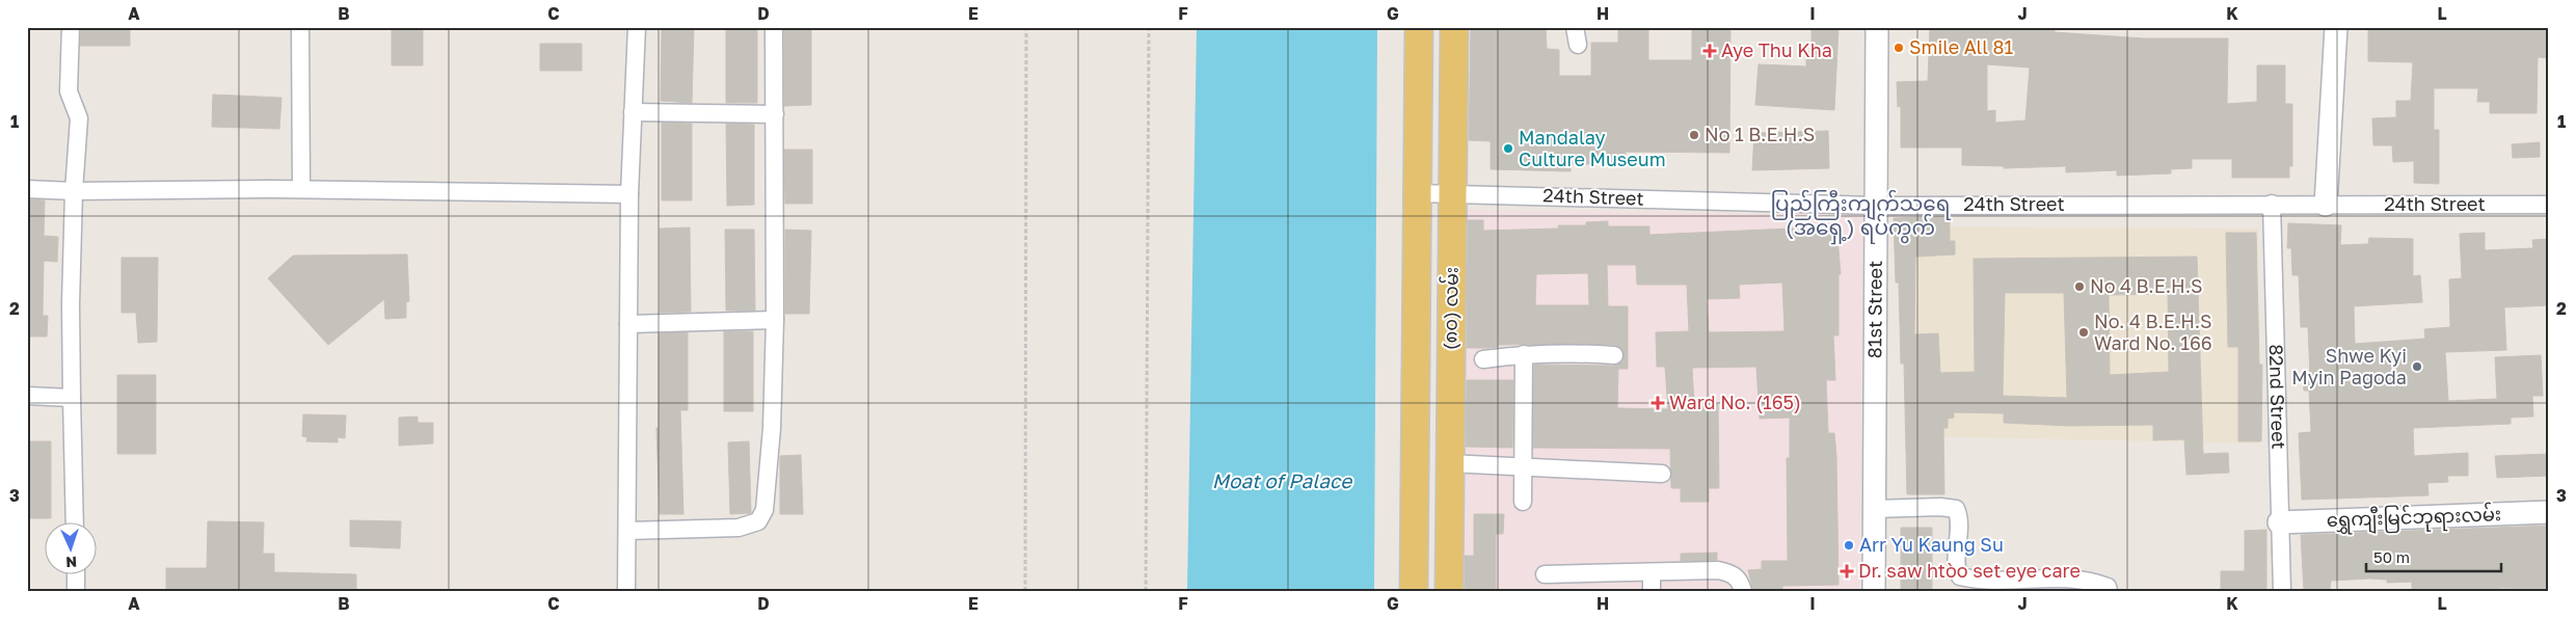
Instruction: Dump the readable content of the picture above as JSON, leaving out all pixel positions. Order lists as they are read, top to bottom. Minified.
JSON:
{"streets":{"main road":["(၈၀) လမ်း"],"street":["24th Street","81st Street","82nd Street","ရွှေကျီးမြင်ဘုရားလမ်း"]},"crossings":[["24th Street","(၈၀) လမ်း"],["24th Street","81st Street"],["24th Street","82nd Street"],["82nd Street","ရွှေကျီးမြင်ဘုရားလမ်း"]],"districts":["ပြည်ကြီးကျက်သရေ (အရှေ့) ရပ်ကွက်"],"water":["Moat of Palace"],"places":{"other":["Smile All 81","No 1 B.E.H.S","Mandalay Culture Museum","No 4 B.E.H.S","No. 4 B.E.H.S Ward No. 166","Shwe Kyi Myin Pagoda","Arr Yu Kaung Su"],"health":["Aye Thu Kha","Ward No. (165)","Dr. saw htòo set eye care"]},"scale_bar":"50 m","north":"bottom","grid":{"columns":["A","B","C","D","E","F","G","H","I","J","K","L"],"rows":["1","2","3"]}}
